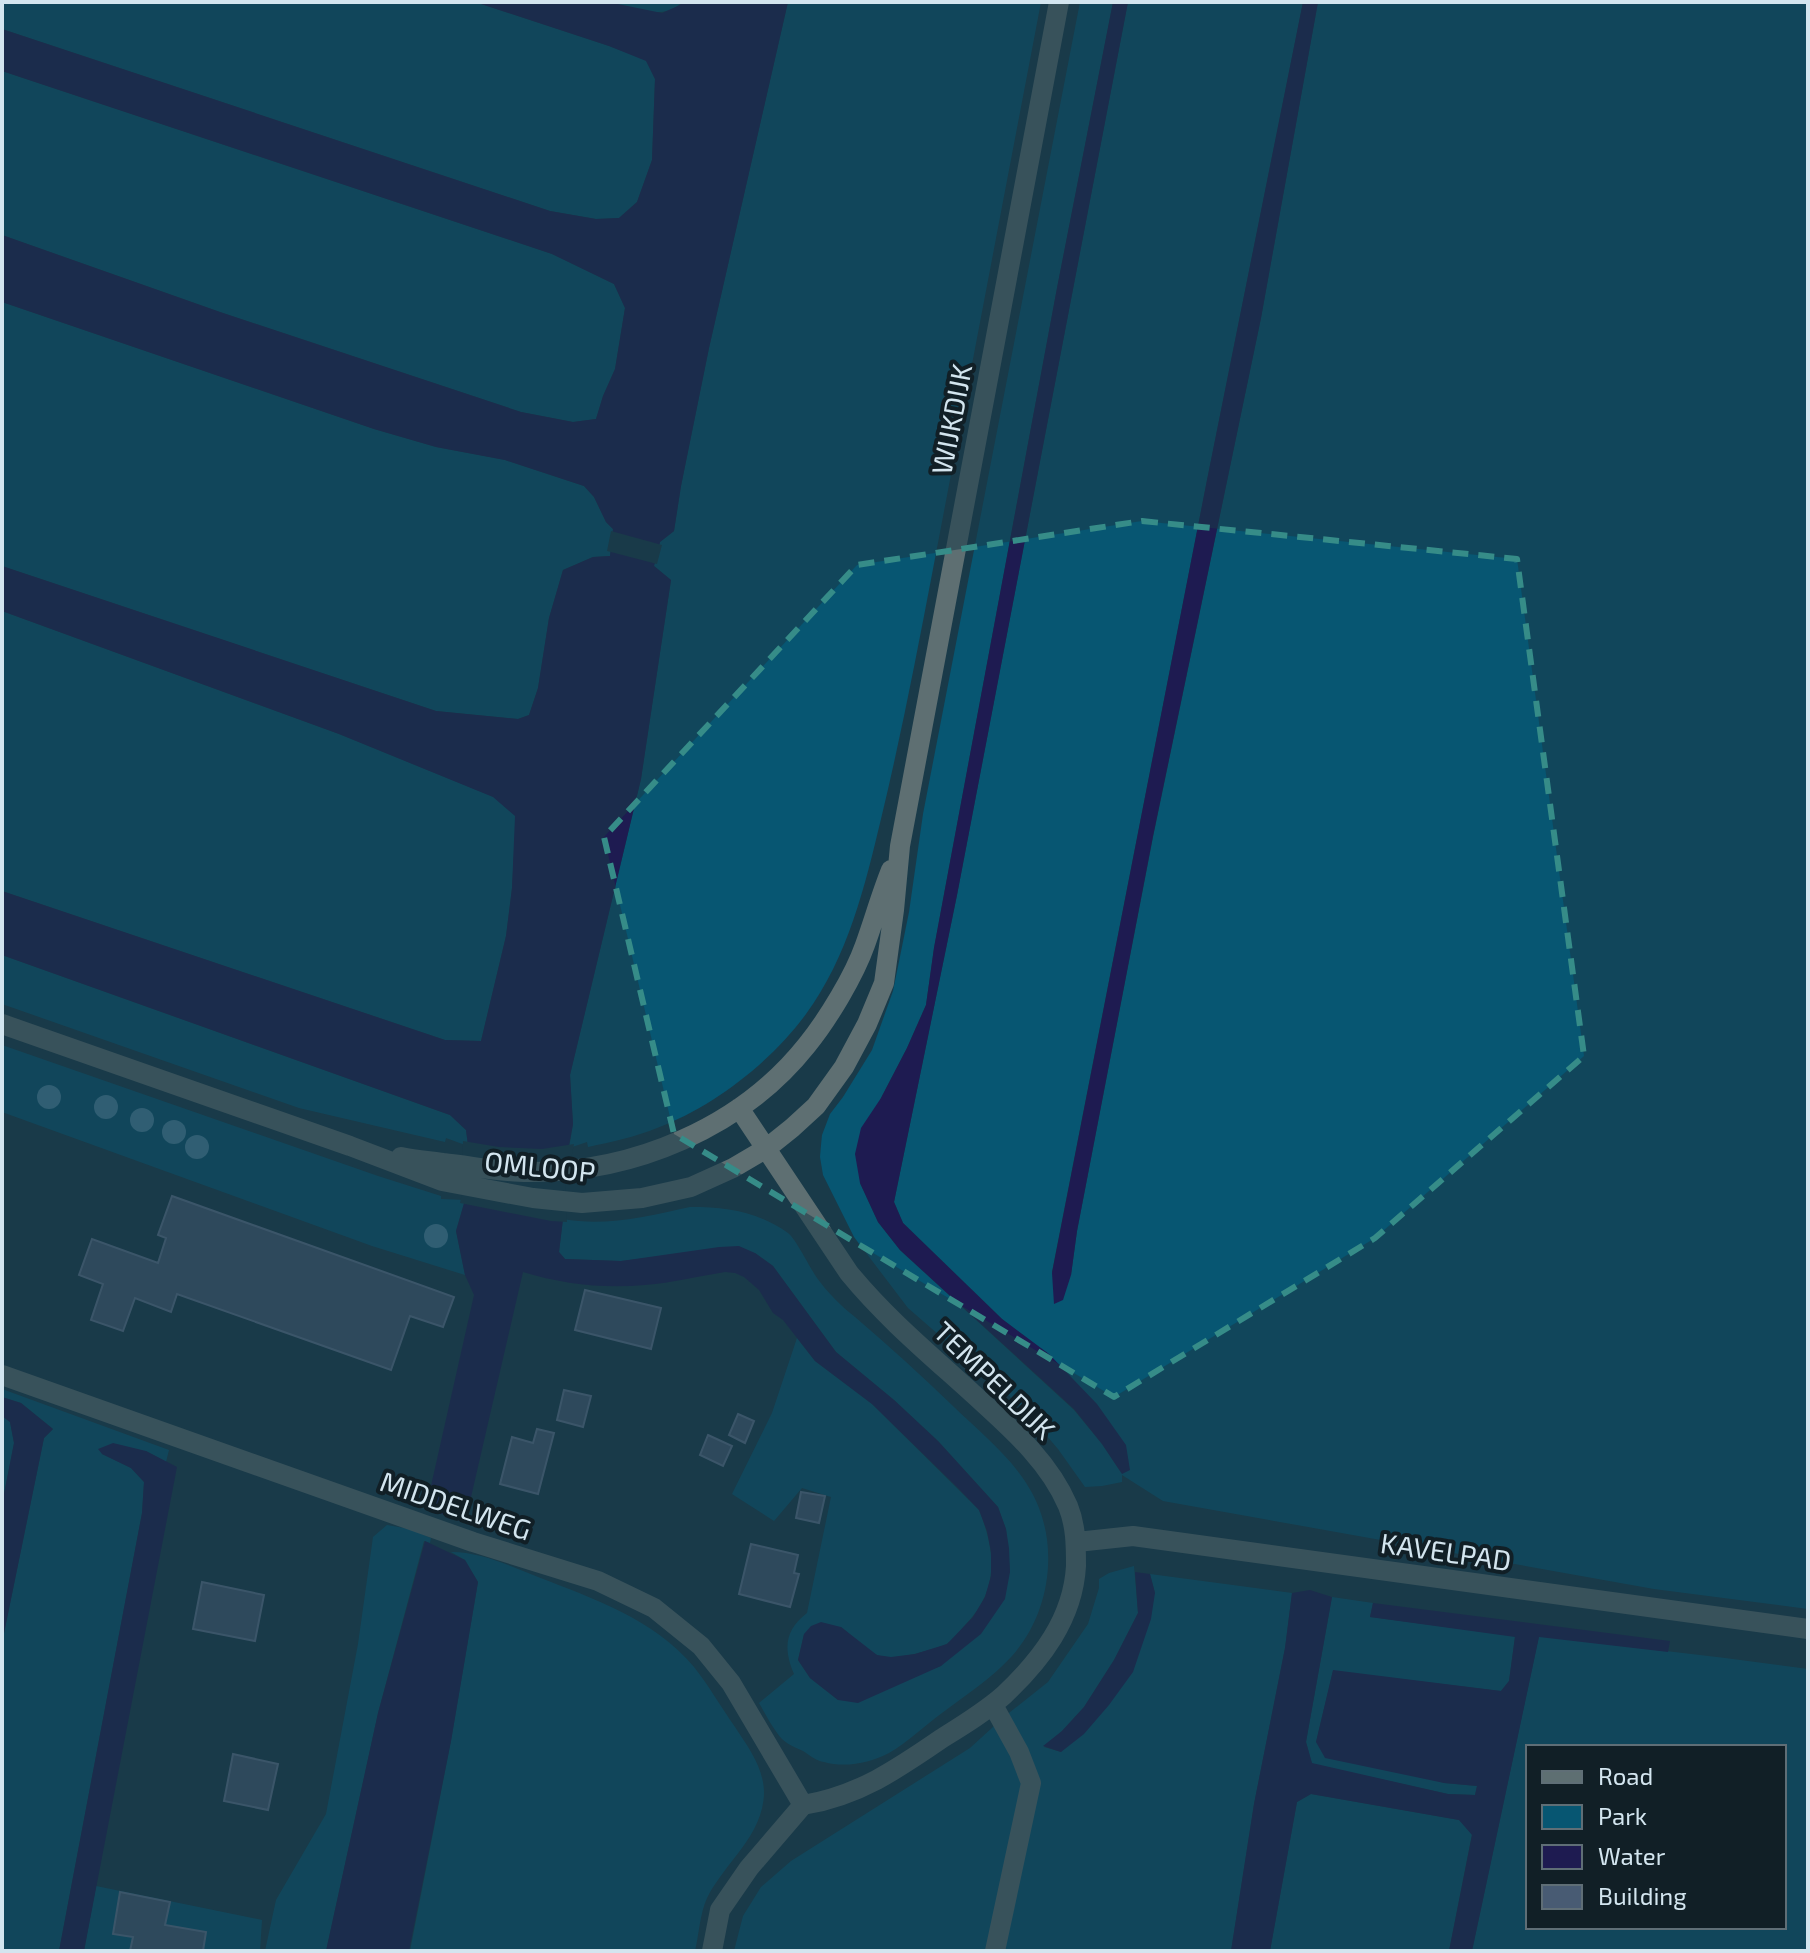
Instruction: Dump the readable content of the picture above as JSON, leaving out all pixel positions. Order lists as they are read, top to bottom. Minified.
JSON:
{"streets":{"street":["WIJKDIJK","OMLOOP","TEMPELDIJK","MIDDELWEG","KAVELPAD"]},"crossings":[["WIJKDIJK","OMLOOP"],["WIJKDIJK","TEMPELDIJK"],["OMLOOP","TEMPELDIJK"],["TEMPELDIJK","MIDDELWEG"],["TEMPELDIJK","KAVELPAD"]],"legend":["Road","Park","Water","Building"]}
